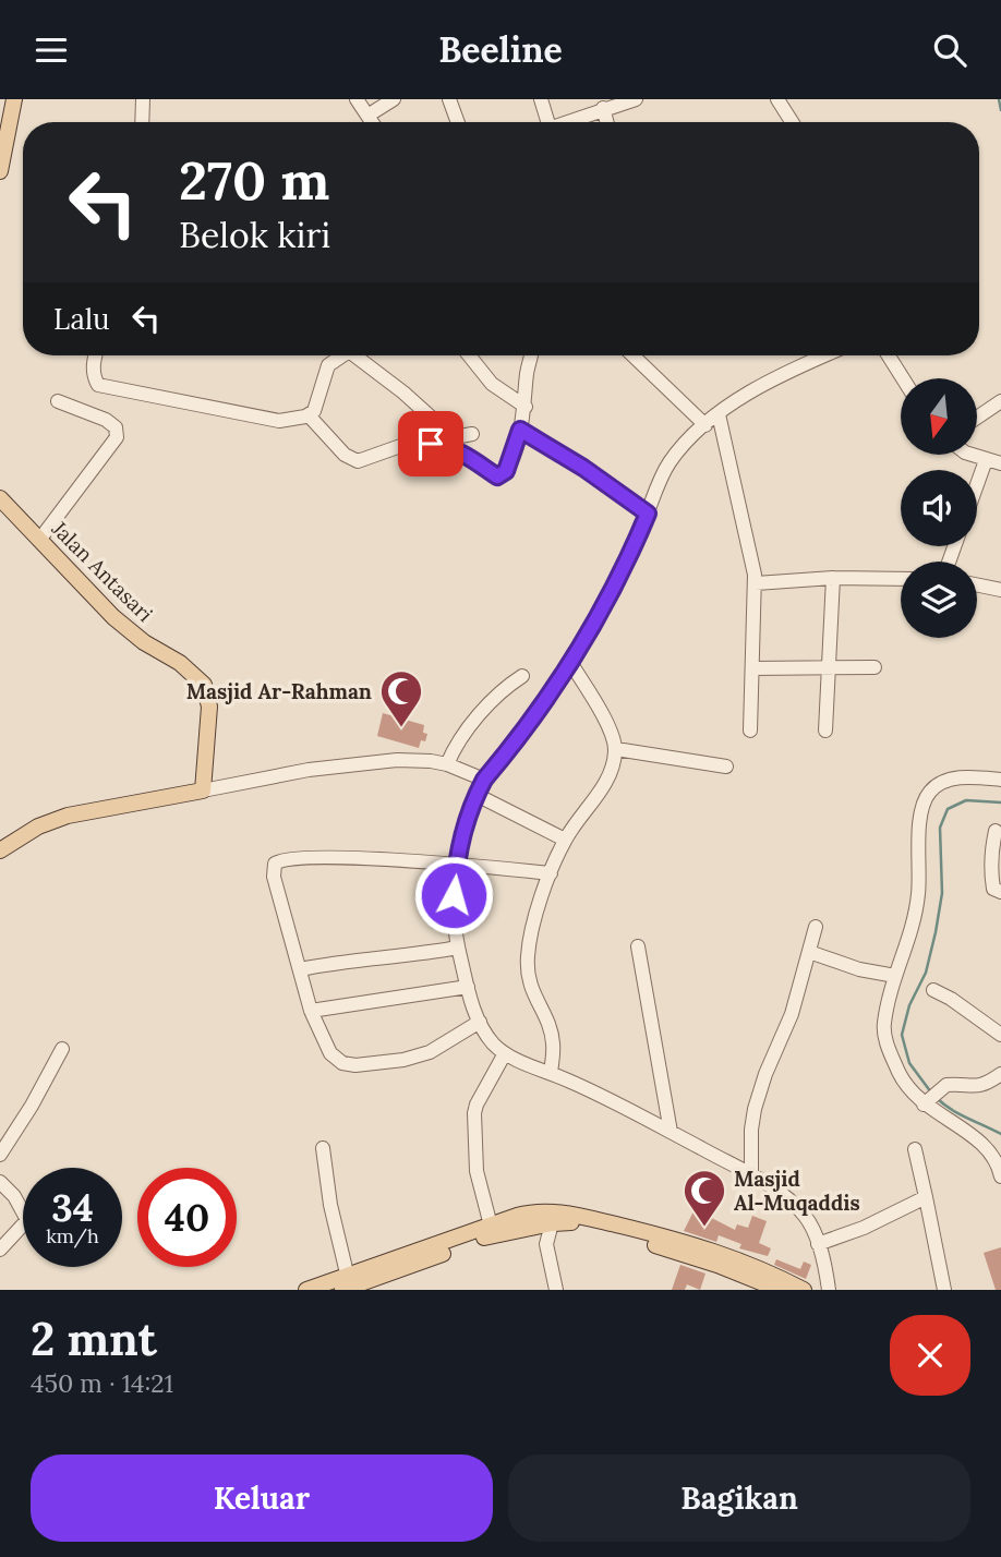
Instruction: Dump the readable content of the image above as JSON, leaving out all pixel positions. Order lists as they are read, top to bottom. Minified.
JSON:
{"streets":{"main road":["Jalan Antasari"]},"places":{"mosque":["Masjid Ar-Rahman","Masjid Al-Muqaddis"]},"north":"bottom","page":{"header":"Beeline","turn":["270 m","Belok kiri"],"then":"Lalu","speed":"34 km/h","limit":"40","heading":["2 mnt","450 m · 14:21"],"buttons":["Keluar","Bagikan"]}}
